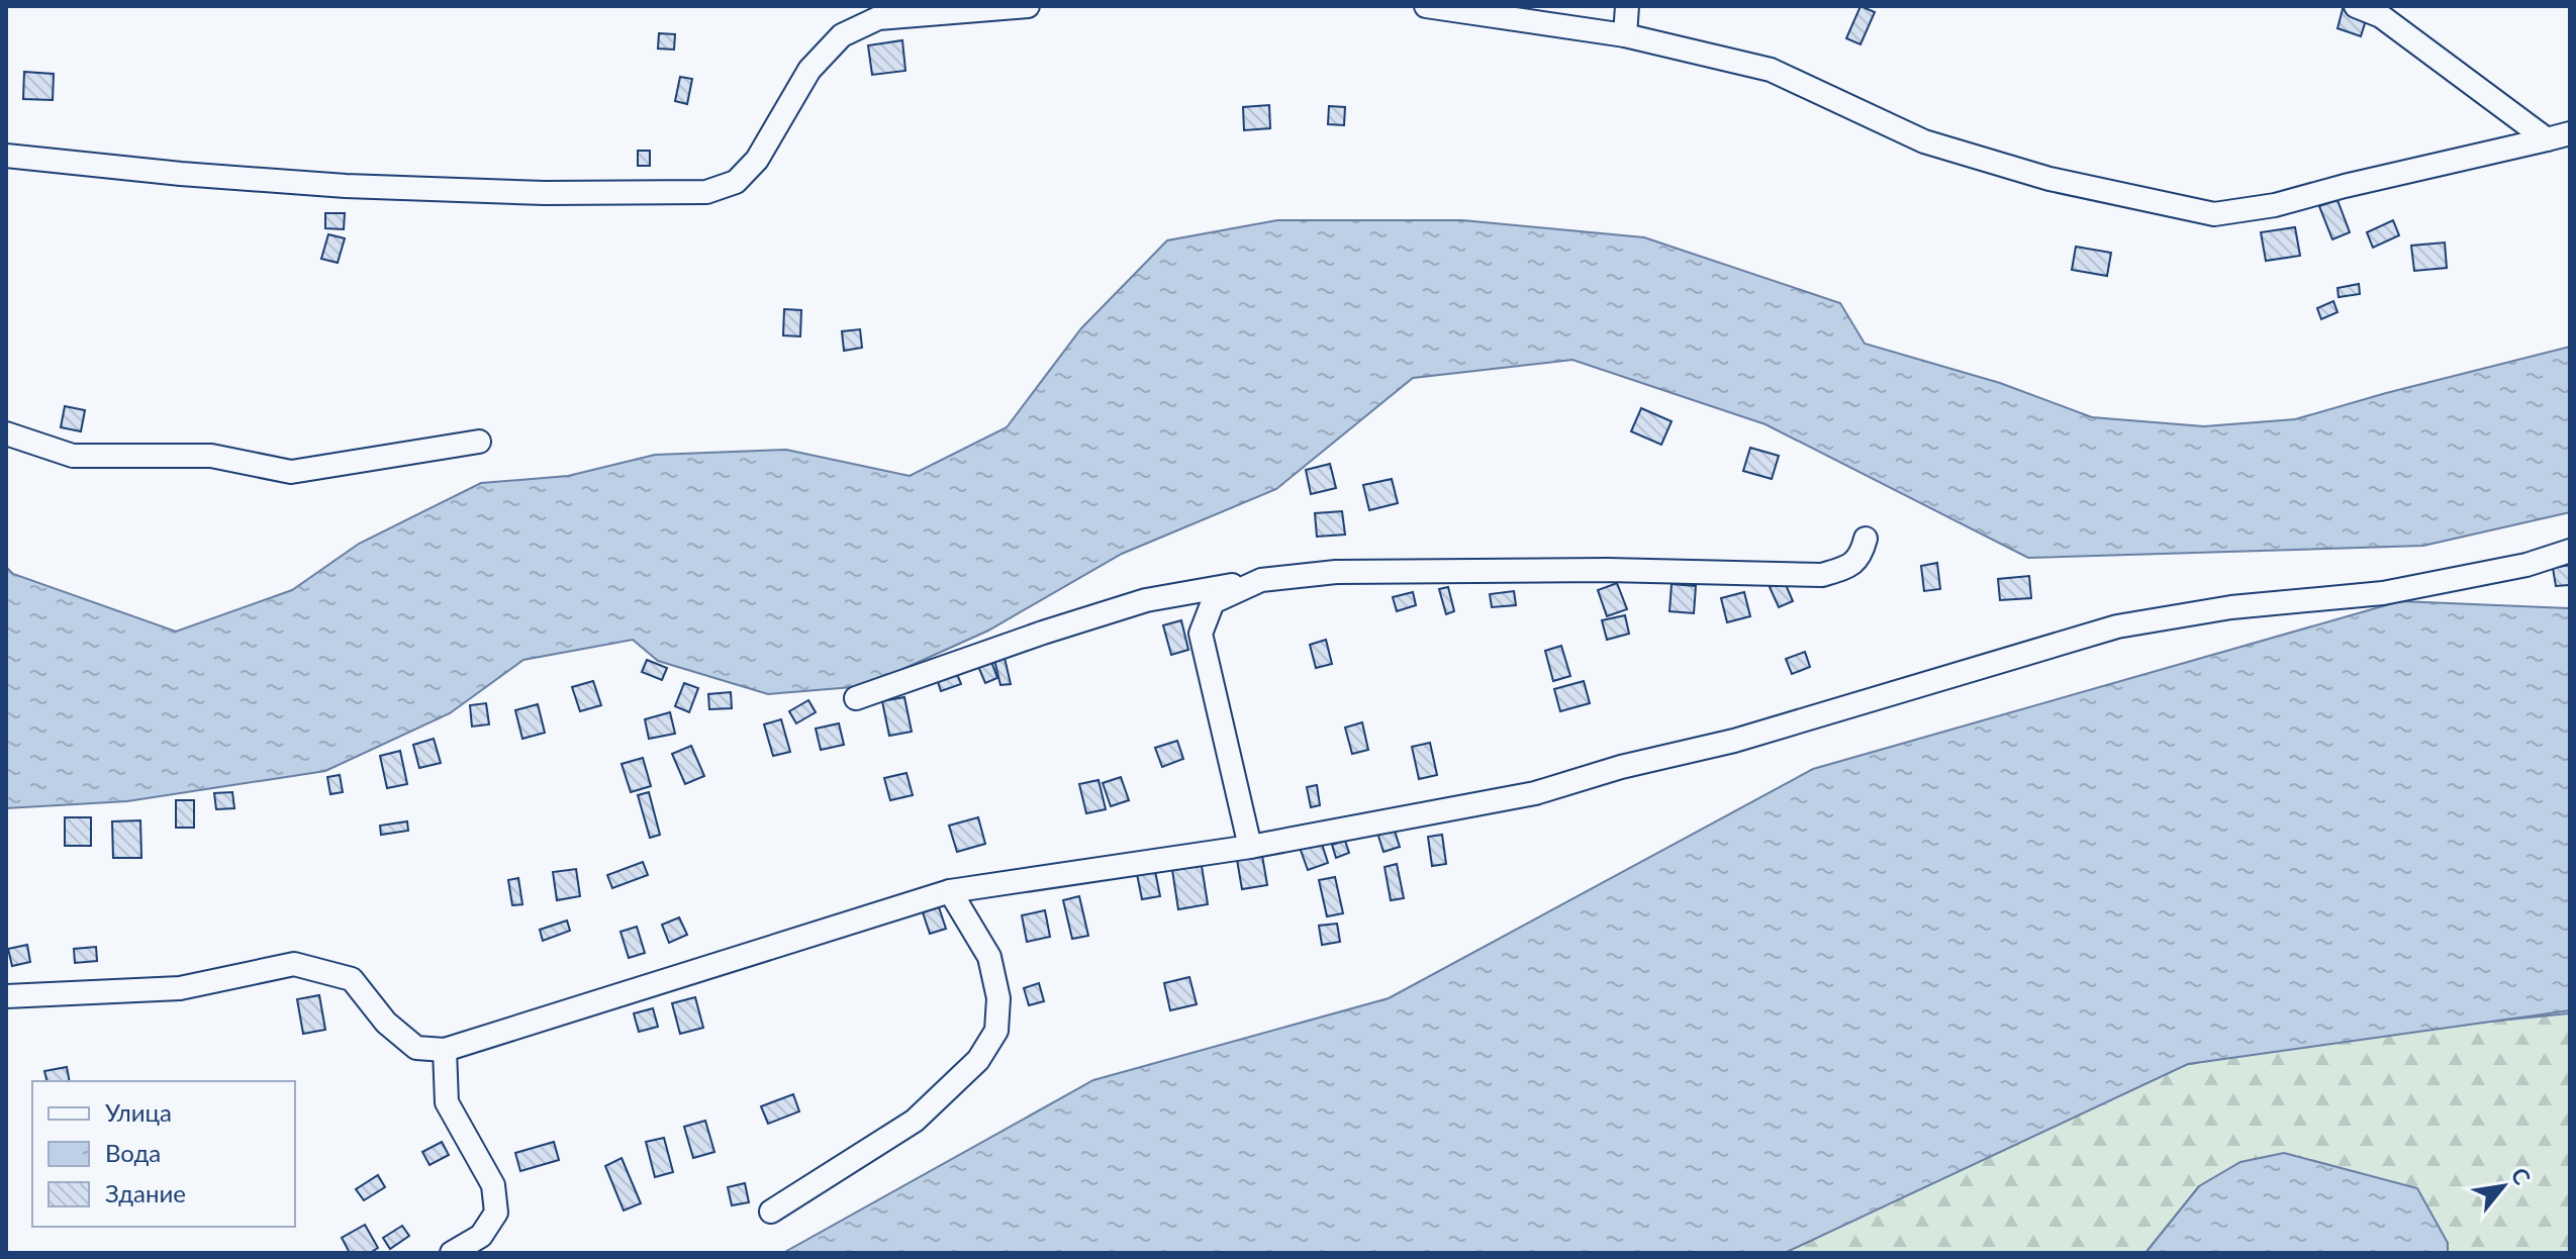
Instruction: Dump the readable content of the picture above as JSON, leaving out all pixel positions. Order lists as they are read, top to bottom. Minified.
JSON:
{"legend":["Улица","Вода","Здание"],"north":"top right"}
